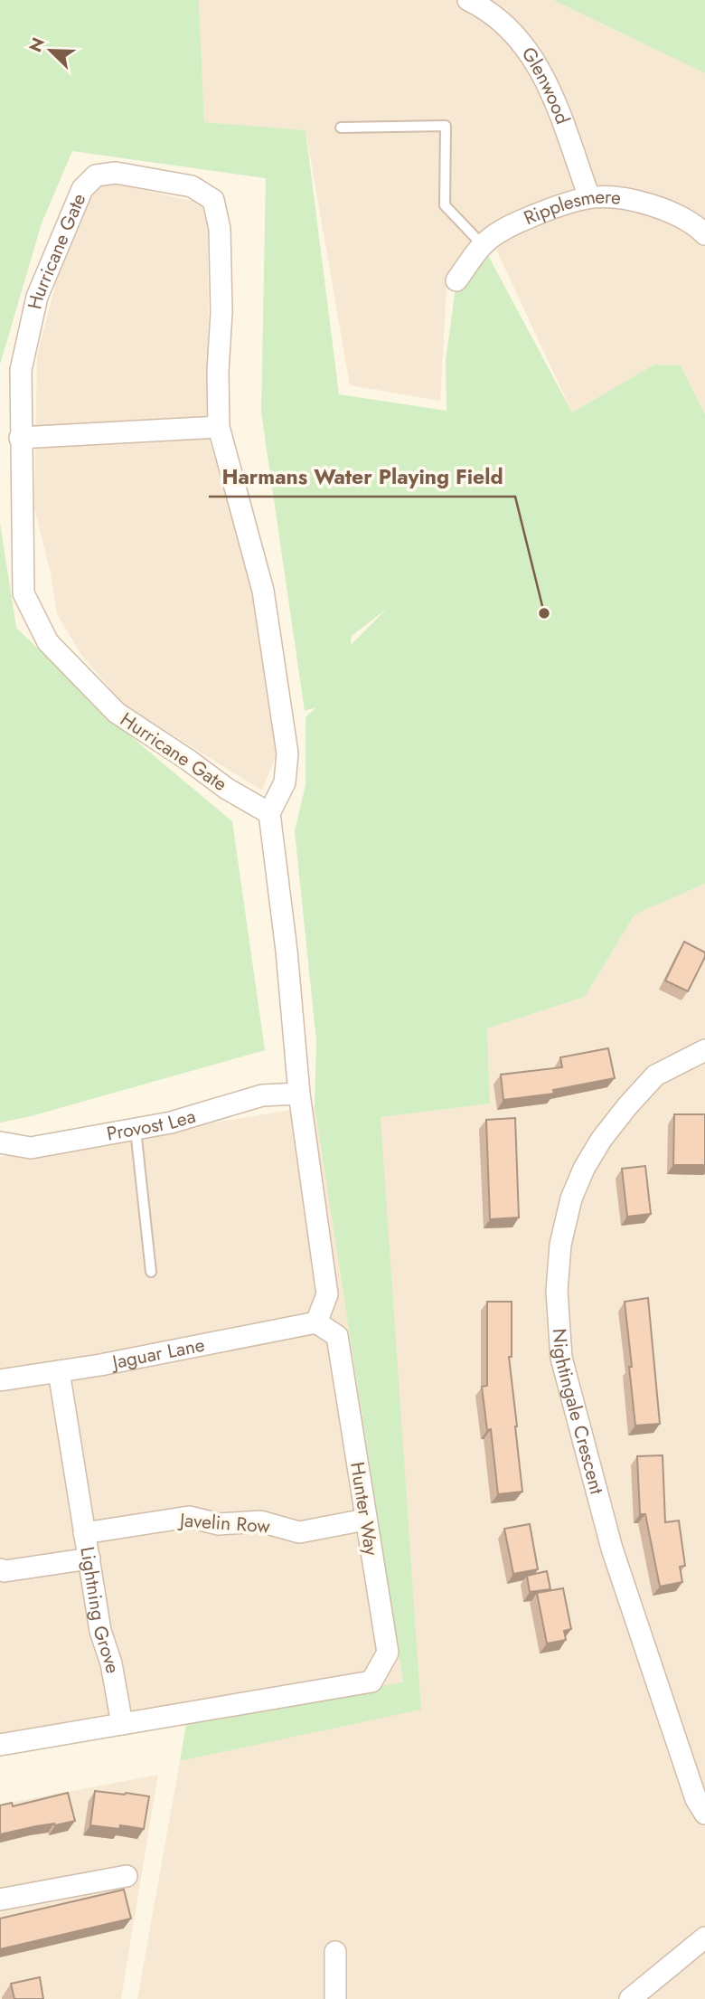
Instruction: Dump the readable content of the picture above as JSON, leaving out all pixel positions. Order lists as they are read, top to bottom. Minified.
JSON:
{"streets":{"street":["Glenwood","Ripplesmere","Hurricane Gate","Provost Lea","Jaguar Lane","Nightingale Crescent","Hunter Way","Javelin Row","Lightning Grove"]},"crossings":[["Glenwood","Ripplesmere"],["Jaguar Lane","Hunter Way"],["Jaguar Lane","Lightning Grove"],["Hunter Way","Javelin Row"],["Hunter Way","Lightning Grove"],["Javelin Row","Lightning Grove"]],"places":["Harmans Water Playing Field"],"north":"top left"}
